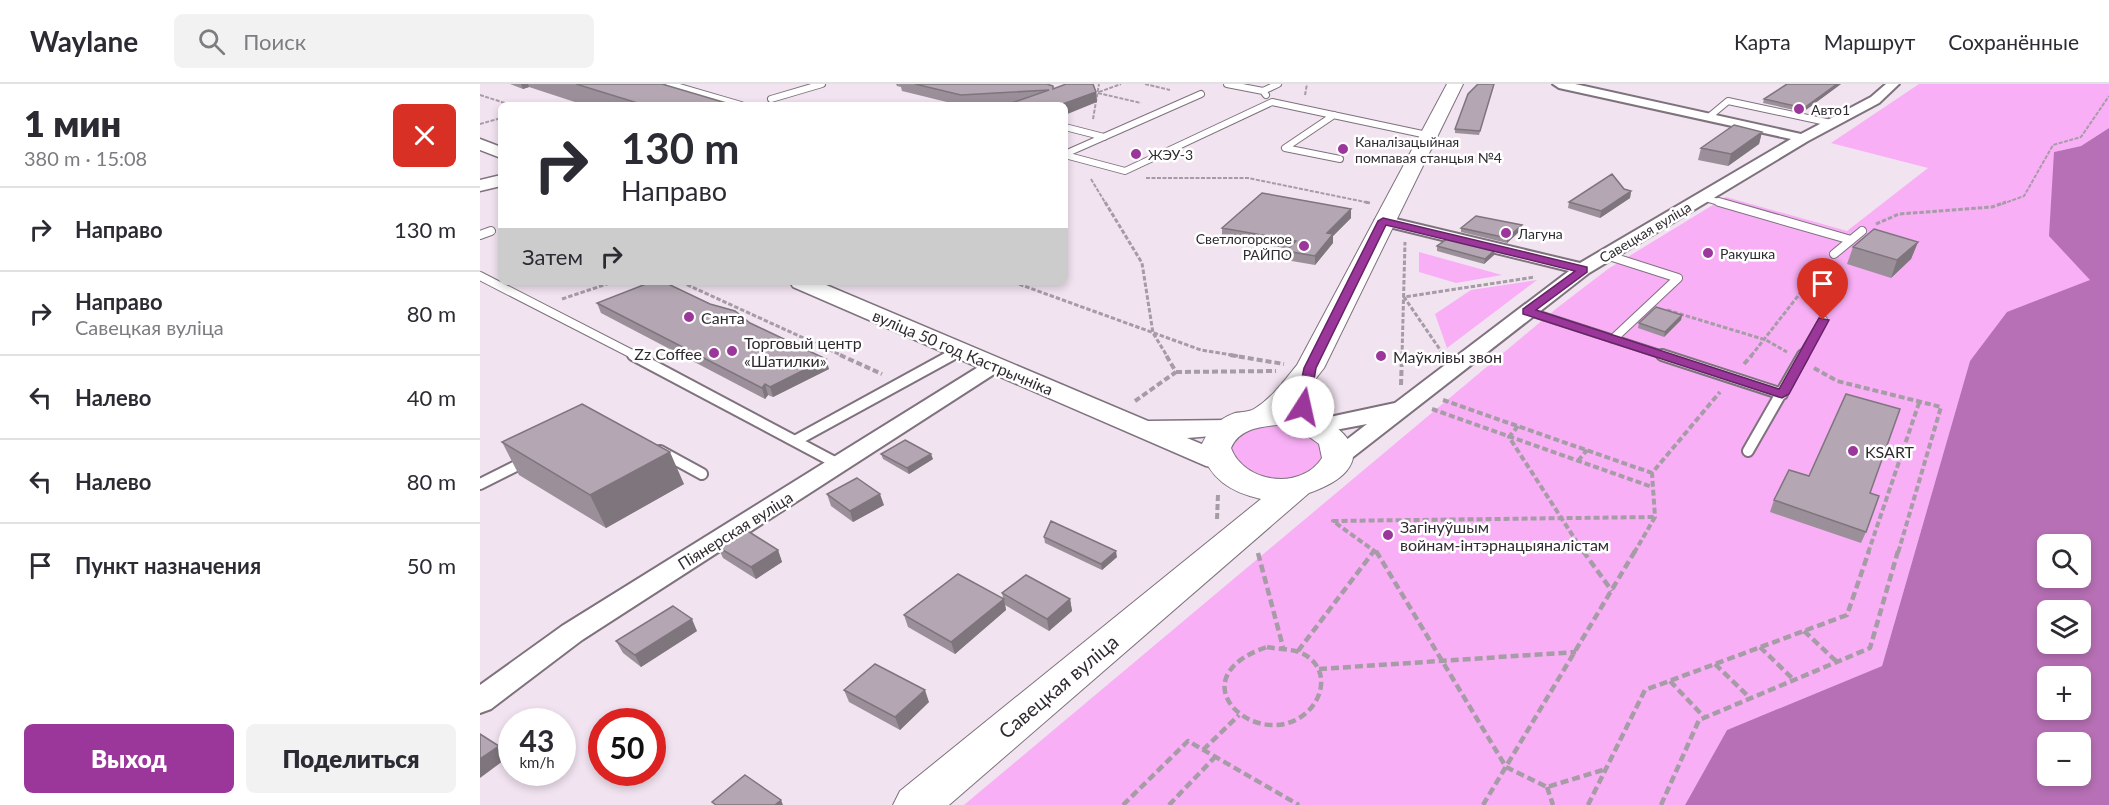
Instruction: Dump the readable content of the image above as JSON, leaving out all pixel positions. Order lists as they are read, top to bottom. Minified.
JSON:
{"streets":{"main road":["Савецкая вуліца"],"street":["вуліца 50 год Кастрычніка","Піянерская вуліца"]},"crossings":[["Савецкая вуліца","вуліца 50 год Кастрычніка"],["вуліца 50 год Кастрычніка","Піянерская вуліца"]],"places":["Авто1","Каналізацыйная помпавая станцыя №4","ЖЭУ-3","Лагуна","Светлогорское РАЙПО","Ракушка","Санта","Торговый центр «Шатилки»","Zz Coffee","Маўклівы звон","KSART","Загінуўшым войнам-інтэрнацыяналістам"],"page":{"header":"Waylane","search":"Поиск","nav":["Карта","Маршрут","Сохранённые"],"heading":["1 мин","380 m · 15:08"],"turn":["130 m","Направо"],"list":[{"name":"Направо","value":"130 m"},{"name":"Направо","note":"Савецкая вуліца","value":"80 m"},{"name":"Налево","value":"40 m"},{"name":"Налево","value":"80 m"},{"name":"Пункт назначения","value":"50 m"}],"then":"Затем","map_buttons":["+","−"],"speed":"43 km/h","limit":"50","buttons":["Выход","Поделиться"]}}
